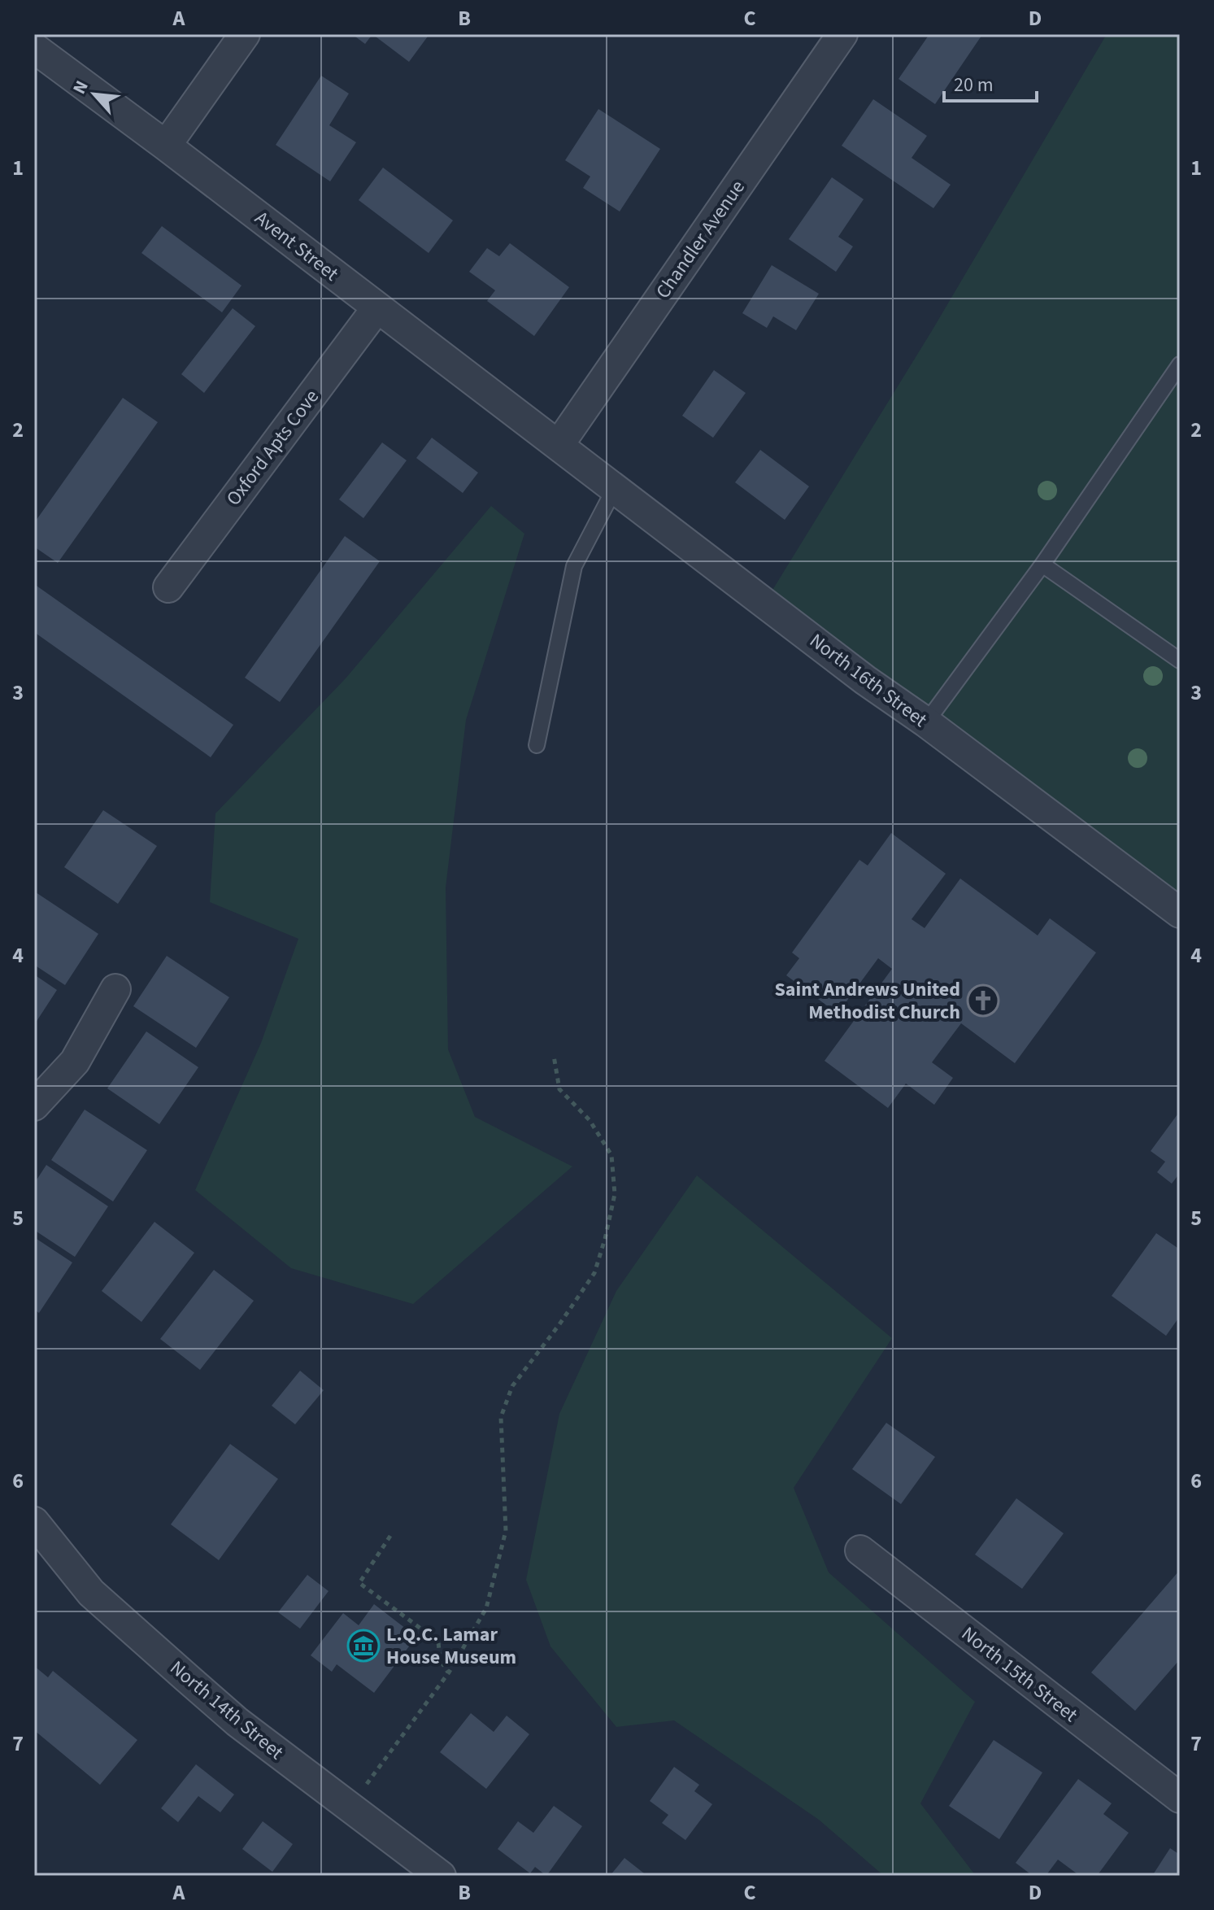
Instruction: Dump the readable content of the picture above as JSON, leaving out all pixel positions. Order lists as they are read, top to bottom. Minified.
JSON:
{"streets":{"street":["Chandler Avenue","Avent Street","Oxford Apts Cove","North 16th Street","North 15th Street","North 14th Street"]},"crossings":[["Chandler Avenue","Avent Street"],["Chandler Avenue","North 16th Street"],["Avent Street","Oxford Apts Cove"],["Avent Street","North 16th Street"]],"places":{"church":["Saint Andrews United Methodist Church"],"museum":["L.Q.C. Lamar House Museum"]},"scale_bar":"20 m","north":"top left","grid":{"columns":["A","B","C","D"],"rows":["1","2","3","4","5","6","7"]}}
